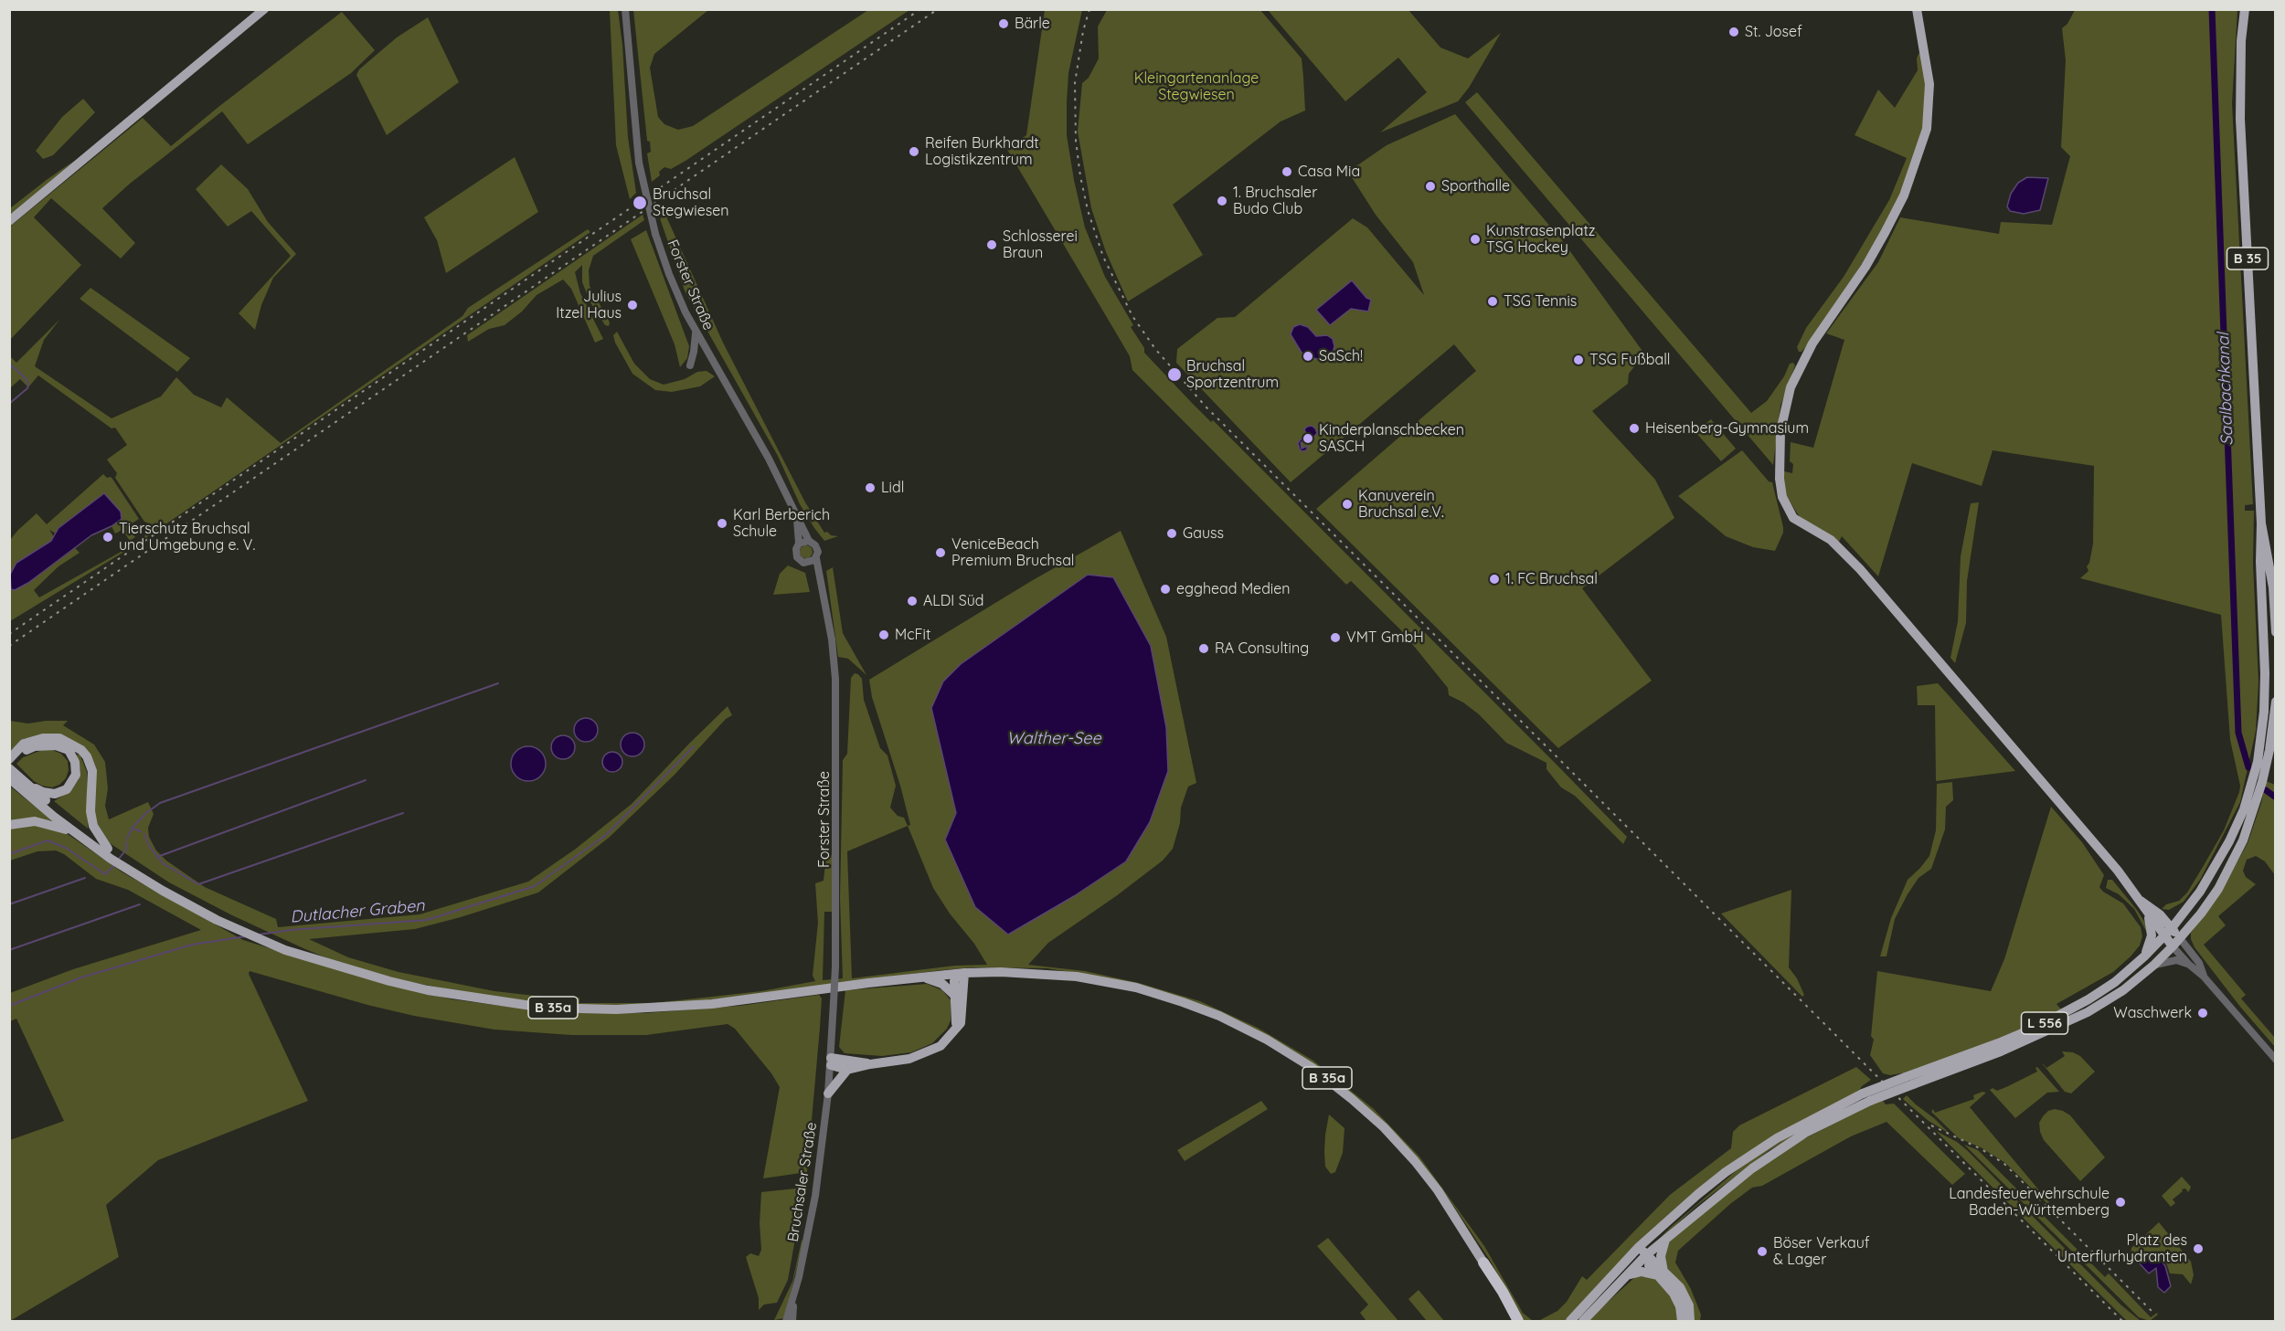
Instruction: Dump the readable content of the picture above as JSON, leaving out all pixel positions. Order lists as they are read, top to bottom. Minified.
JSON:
{"streets":{"highway":["B 35a"],"main road":["B 35","L 556"],"street":["Forster Straße","Bruchsaler Straße"]},"crossings":[["B 35","L 556"],["Forster Straße","Bruchsaler Straße"]],"water":["Saalbachkanal","Walther-See","Dutlacher Graben"],"parks":["Kleingartenanlage Stegwiesen"],"places":["Bärle","St. Josef","Reifen Burkhardt Logistikzentrum","Casa Mia","Sporthalle","1. Bruchsaler Budo Club","Bruchsal Stegwiesen","Kunstrasenplatz TSG Hockey","Schlosserei Braun","TSG Tennis","Julius Itzel Haus","SaSch!","TSG Fußball","Bruchsal Sportzentrum","Heisenberg-Gymnasium","Kinderplanschbecken SASCH","Lidl","Kanuverein Bruchsal e.V.","Karl Berberich Schule","Gauss","Tierschutz Bruchsal und Umgebung e. V.","VeniceBeach Premium Bruchsal","1. FC Bruchsal","egghead Medien","ALDI Süd","McFit","VMT GmbH","RA Consulting","Waschwerk","Landesfeuerwehrschule Baden-Württemberg","Platz des Unterflurhydranten","Böser Verkauf & Lager"]}
